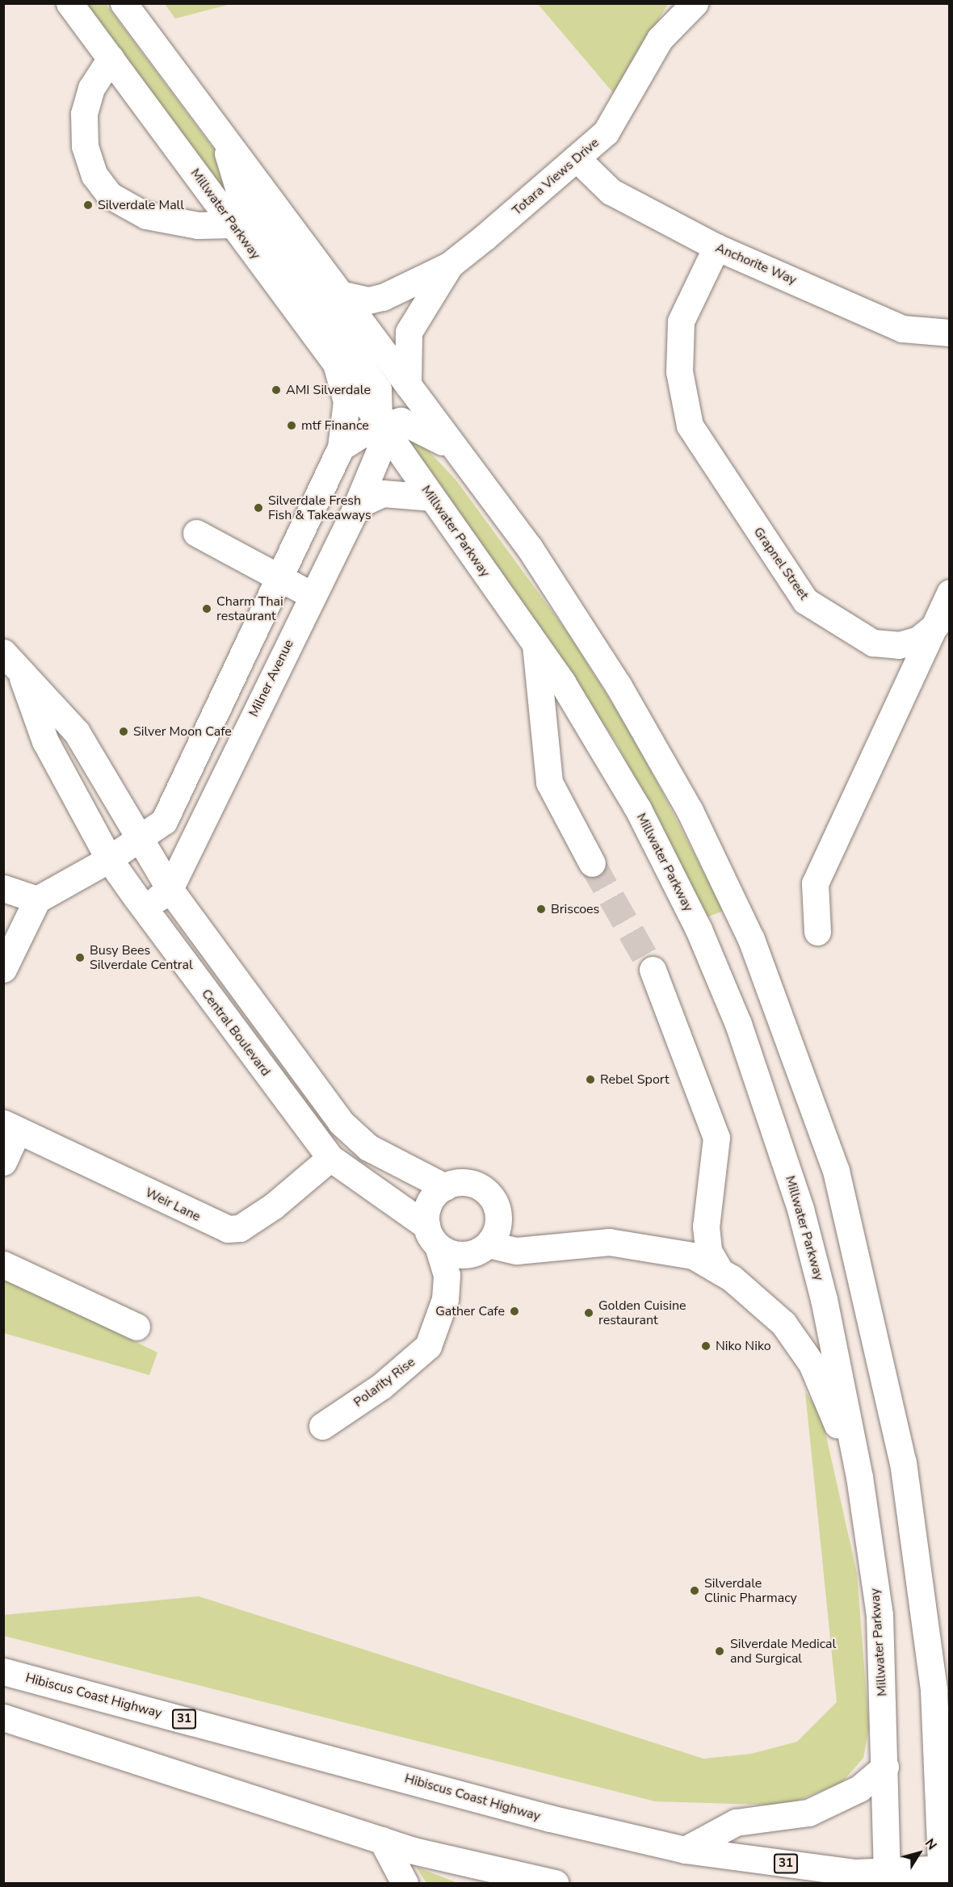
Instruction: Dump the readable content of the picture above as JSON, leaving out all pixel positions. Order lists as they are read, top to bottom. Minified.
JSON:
{"streets":{"main road":["Totara Views Drive","Millwater Parkway","Anchorite Way","Grapnel Street","Milner Avenue","Central Boulevard","Weir Lane","Polarity Rise","Hibiscus Coast Highway","31"]},"crossings":[["Totara Views Drive","Anchorite Way"],["Millwater Parkway","Milner Avenue"],["Millwater Parkway","Hibiscus Coast Highway"],["Anchorite Way","Grapnel Street"],["Milner Avenue","Central Boulevard"],["Central Boulevard","Weir Lane"],["Central Boulevard","Polarity Rise"]],"places":["Silverdale Mall","AMI Silverdale","mtf Finance","Silverdale Fresh Fish & Takeaways","Charm Thai restaurant","Silver Moon Cafe","Briscoes","Busy Bees Silverdale Central","Rebel Sport","Gather Cafe","Golden Cuisine restaurant","Niko Niko","Silverdale Clinic Pharmacy","Silverdale Medical and Surgical"],"north":"top right"}
